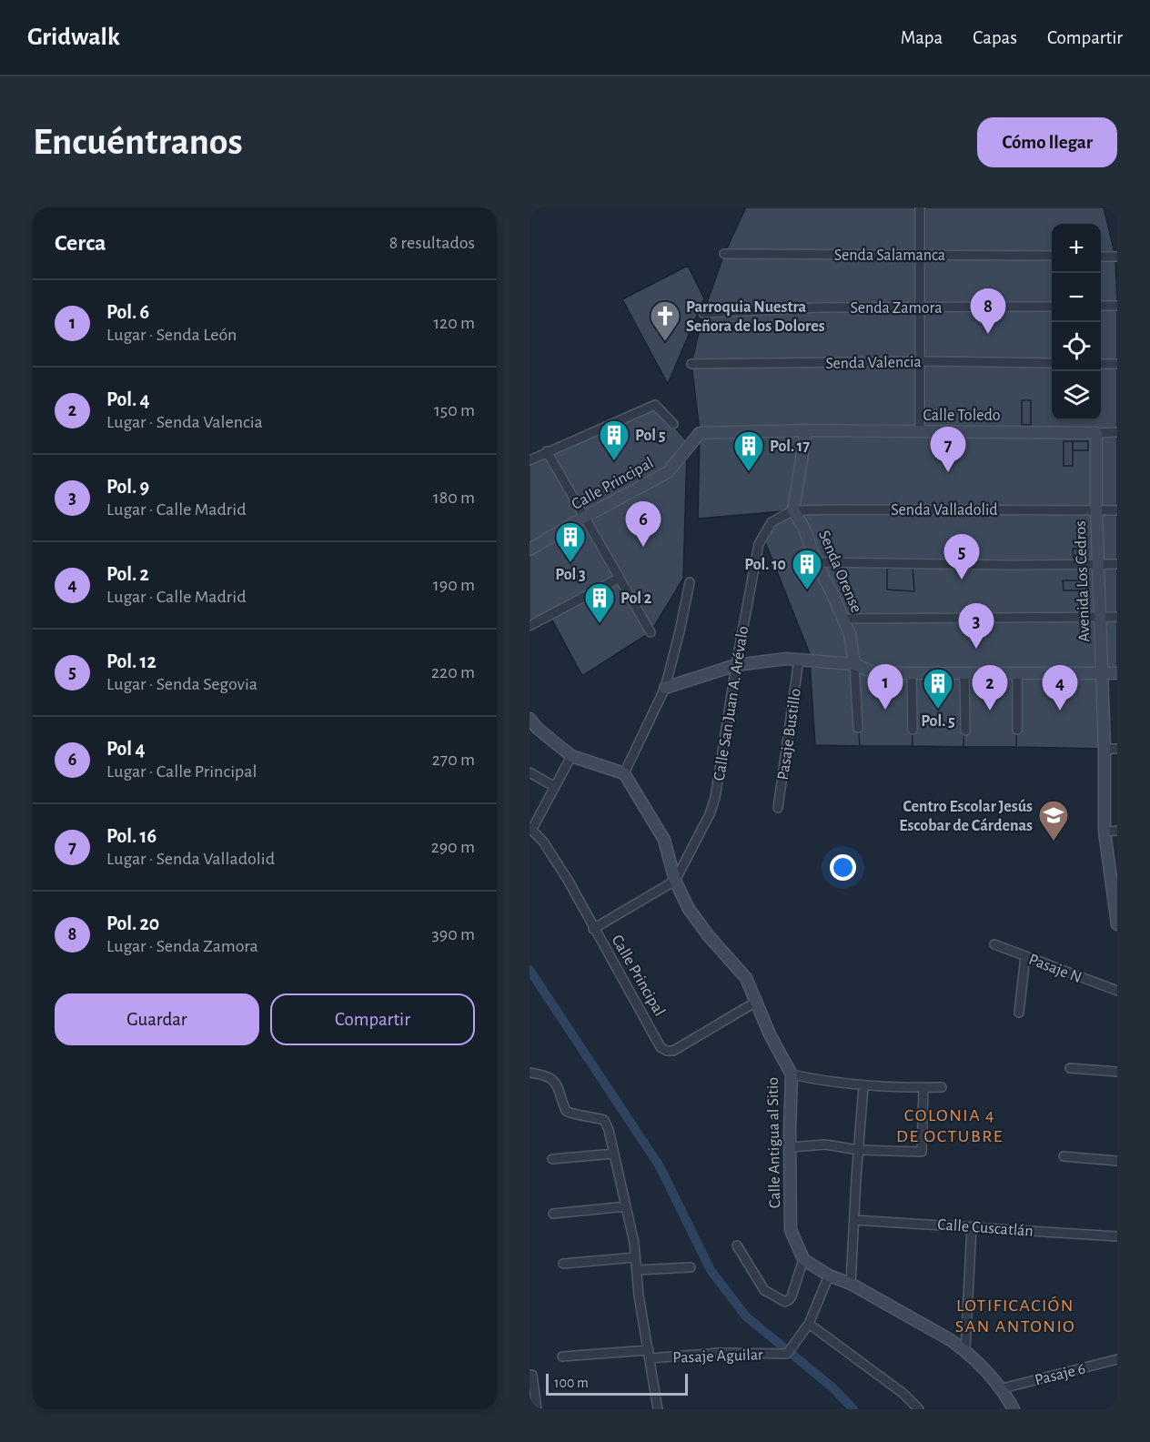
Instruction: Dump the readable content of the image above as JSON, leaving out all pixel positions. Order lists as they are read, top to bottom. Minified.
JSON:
{"streets":{"street":["Senda Salamanca","Senda Zamora","Senda Valencia","Calle Toledo","Calle Principal","Senda Valladolid","Senda Orense","Avenida Los Cedros","Calle San Juan A. Arévalo","Pasaje Bustillo","Pasaje N","Calle Antigua al Sitio","Calle Cuscatlán","Pasaje Aguilar","Pasaje 6"]},"crossings":[["Calle Toledo","Calle Principal"],["Calle Toledo","Avenida Los Cedros"],["Calle Principal","Calle Antigua al Sitio"],["Senda Valladolid","Senda Orense"],["Senda Valladolid","Avenida Los Cedros"],["Senda Valladolid","Calle San Juan A. Arévalo"],["Senda Orense","Calle San Juan A. Arévalo"],["Calle San Juan A. Arévalo","Calle Antigua al Sitio"]],"districts":["COLONIA 4 DE OCTUBRE","LOTIFICACIÓN SAN ANTONIO"],"places":{"church":["Parroquia Nuestra Señora de los Dolores"],"building":["Pol 5","Pol. 17","Pol 3","Pol. 10","Pol 2","Pol. 5"],"school or university":["Centro Escolar Jesús Escobar de Cárdenas"]},"scale_bar":"100 m","page":{"header":"Gridwalk","nav":["Mapa","Capas","Compartir"],"buttons":["Cómo llegar",["Guardar","Compartir"]],"title":"Encuéntranos","heading":["Cerca","8 resultados"],"map_buttons":["+","−"],"list":[{"mark":"1","name":"Pol. 6","note":"Lugar · Senda León","value":"120 m"},{"mark":"2","name":"Pol. 4","note":"Lugar · Senda Valencia","value":"150 m"},{"mark":"3","name":"Pol. 9","note":"Lugar · Calle Madrid","value":"180 m"},{"mark":"4","name":"Pol. 2","note":"Lugar · Calle Madrid","value":"190 m"},{"mark":"5","name":"Pol. 12","note":"Lugar · Senda Segovia","value":"220 m"},{"mark":"6","name":"Pol 4","note":"Lugar · Calle Principal","value":"270 m"},{"mark":"7","name":"Pol. 16","note":"Lugar · Senda Valladolid","value":"290 m"},{"mark":"8","name":"Pol. 20","note":"Lugar · Senda Zamora","value":"390 m"}],"pins":["8","7","6","5","3","1","2","4"],"scale":"100 m"}}
